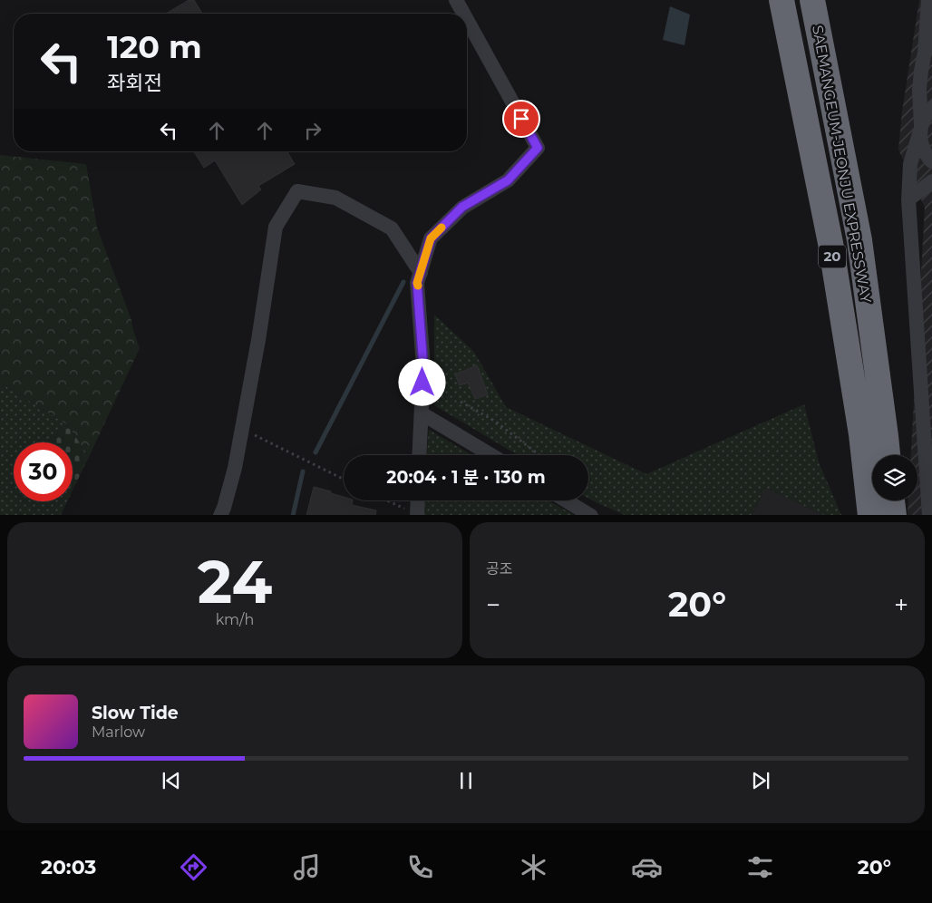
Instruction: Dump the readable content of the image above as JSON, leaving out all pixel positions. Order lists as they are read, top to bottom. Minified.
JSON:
{"streets":{"highway":["SAEMANGEUM-JEONJU EXPRESSWAY","20"]},"page":{"turn":["120 m","좌회전"],"limit":"30","trip":"20:04 · 1 분 · 130 m","tile":[["24","km/h"],"공조"],"heat":["−","20°","+"],"song":["Slow Tide","Marlow"],"tabs":["20:03","20°"]}}
